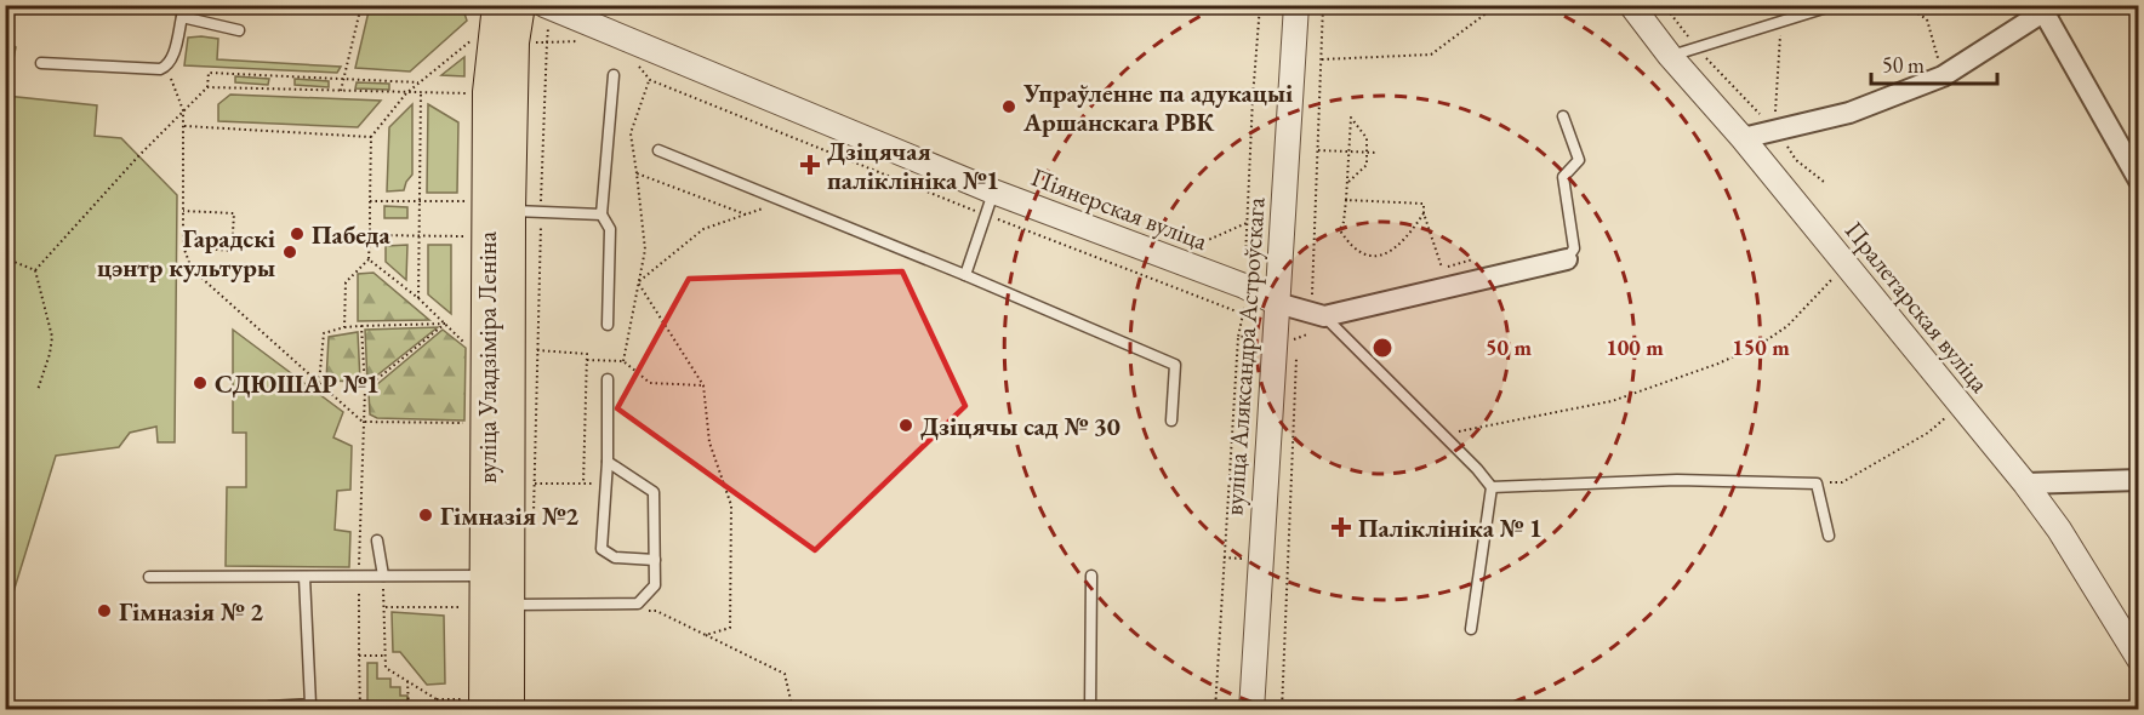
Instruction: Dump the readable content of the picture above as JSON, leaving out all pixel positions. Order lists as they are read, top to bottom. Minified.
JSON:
{"streets":{"main road":["вуліца Уладзіміра Леніна"],"street":["Піянерская вуліца","Пралетарская вуліца","вуліца Аляксандра Астроўскага"]},"crossings":[["Піянерская вуліца","вуліца Аляксандра Астроўскага"]],"places":{"other":["Упраўленне па адукацыі Аршанскага РВК","Пабеда","Гарадскі цэнтр культуры","СДЮШАР №1","Дзіцячы сад № 30","Гімназія №2","Гімназія № 2"],"health":["Дзіцячая паліклініка №1","Паліклініка № 1"]},"scale_bar":"50 m","rings":["50 m","100 m","150 m"]}
